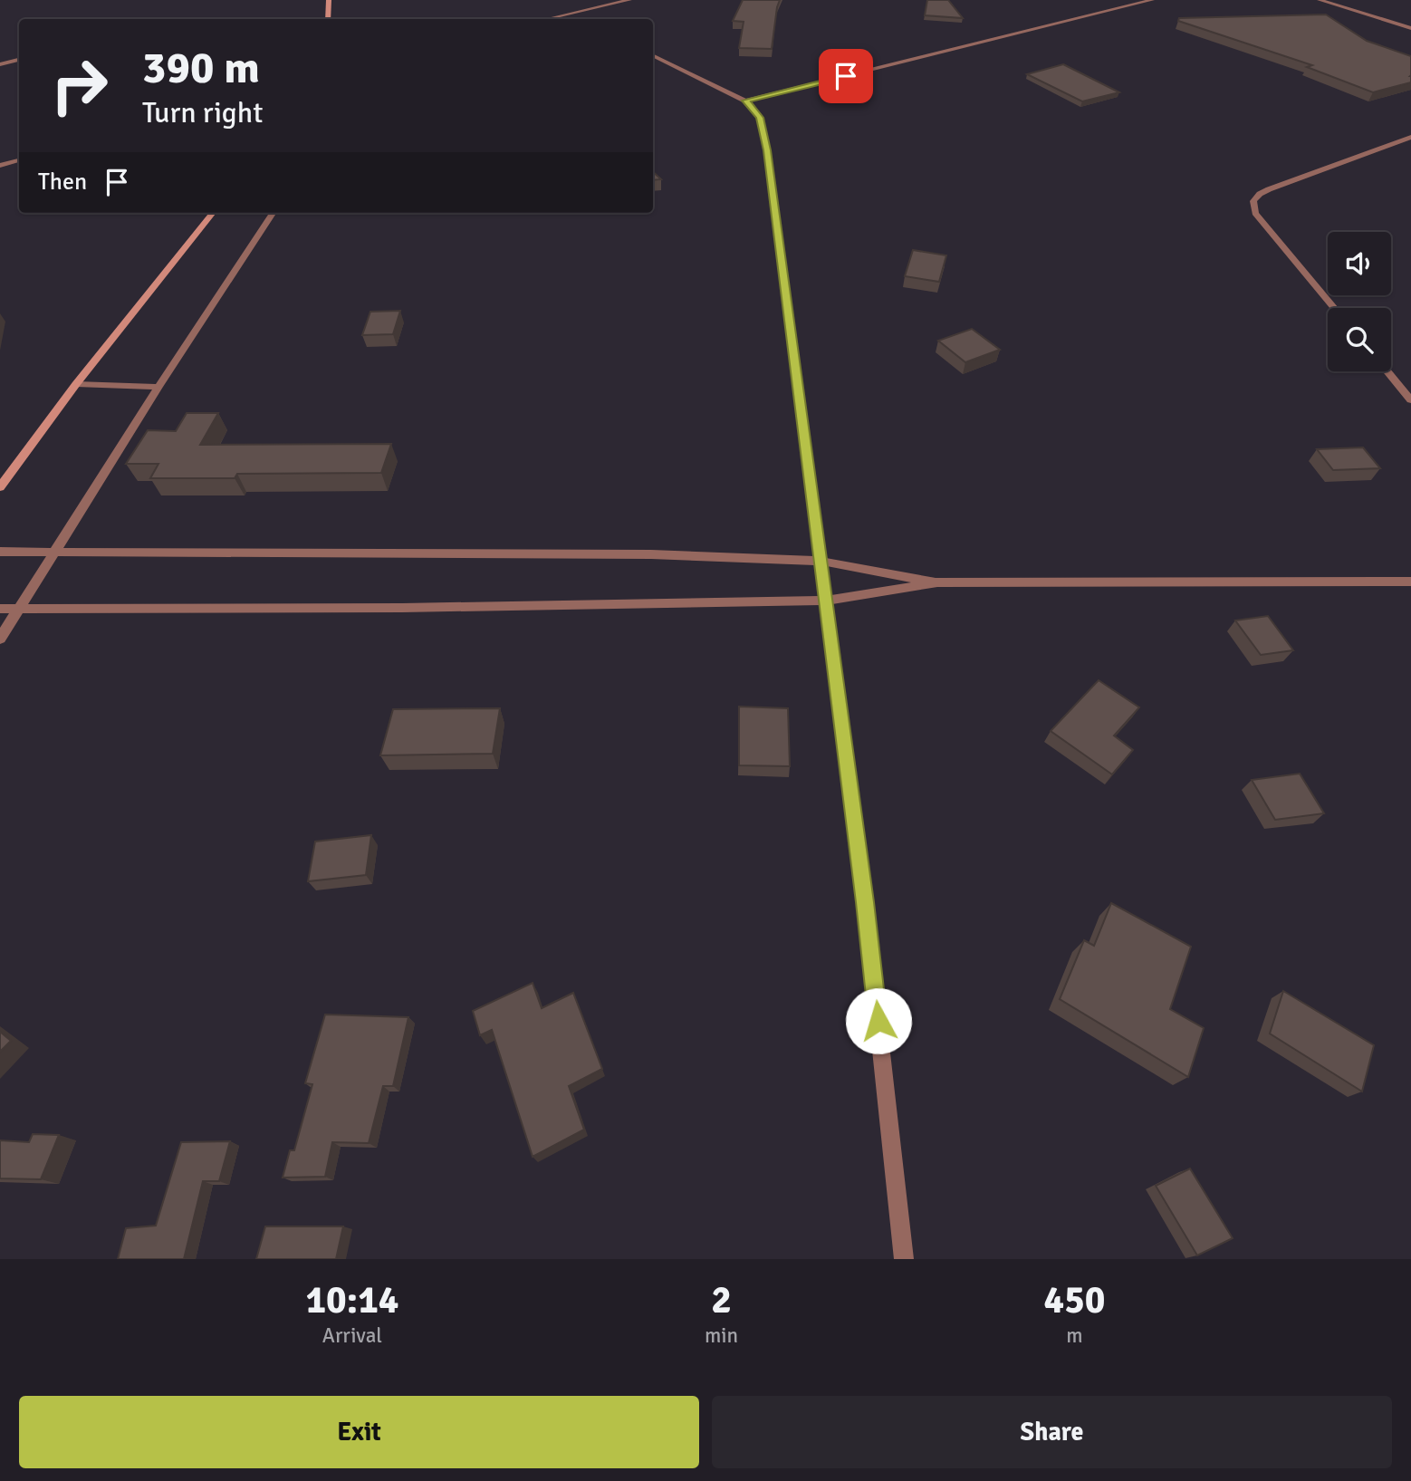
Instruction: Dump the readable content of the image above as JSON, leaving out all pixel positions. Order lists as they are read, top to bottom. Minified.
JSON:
{"page":{"turn":["390 m","Turn right"],"then":"Then","eta":["10:14","Arrival","2","min","450","m"],"buttons":["Exit","Share"]}}
